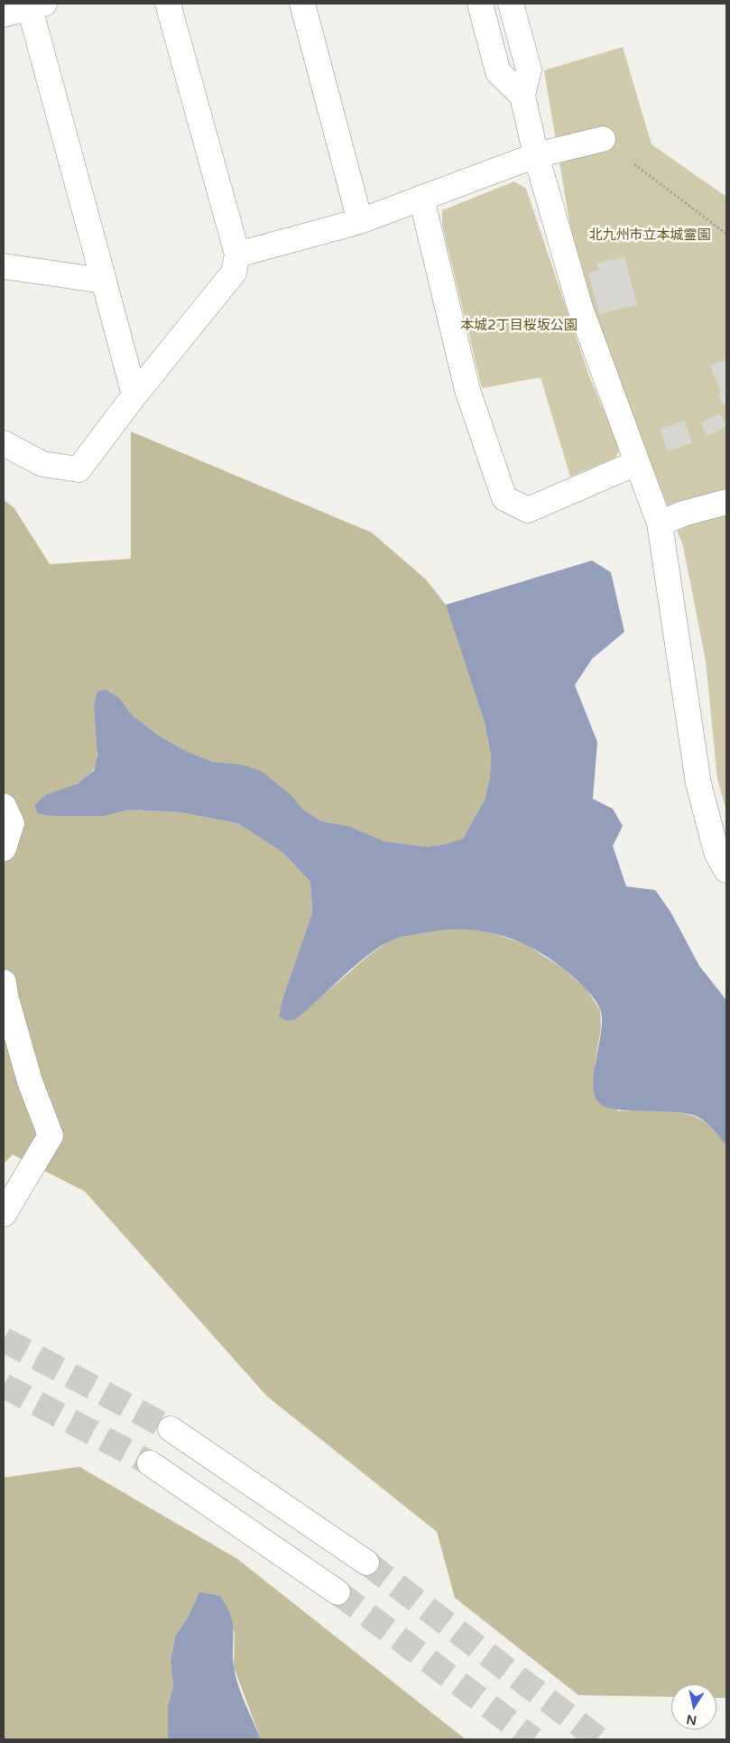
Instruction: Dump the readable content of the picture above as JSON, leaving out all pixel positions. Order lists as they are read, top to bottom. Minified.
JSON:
{"parks":["北九州市立本城霊園","本城2丁目桜坂公園"],"north":"bottom"}
